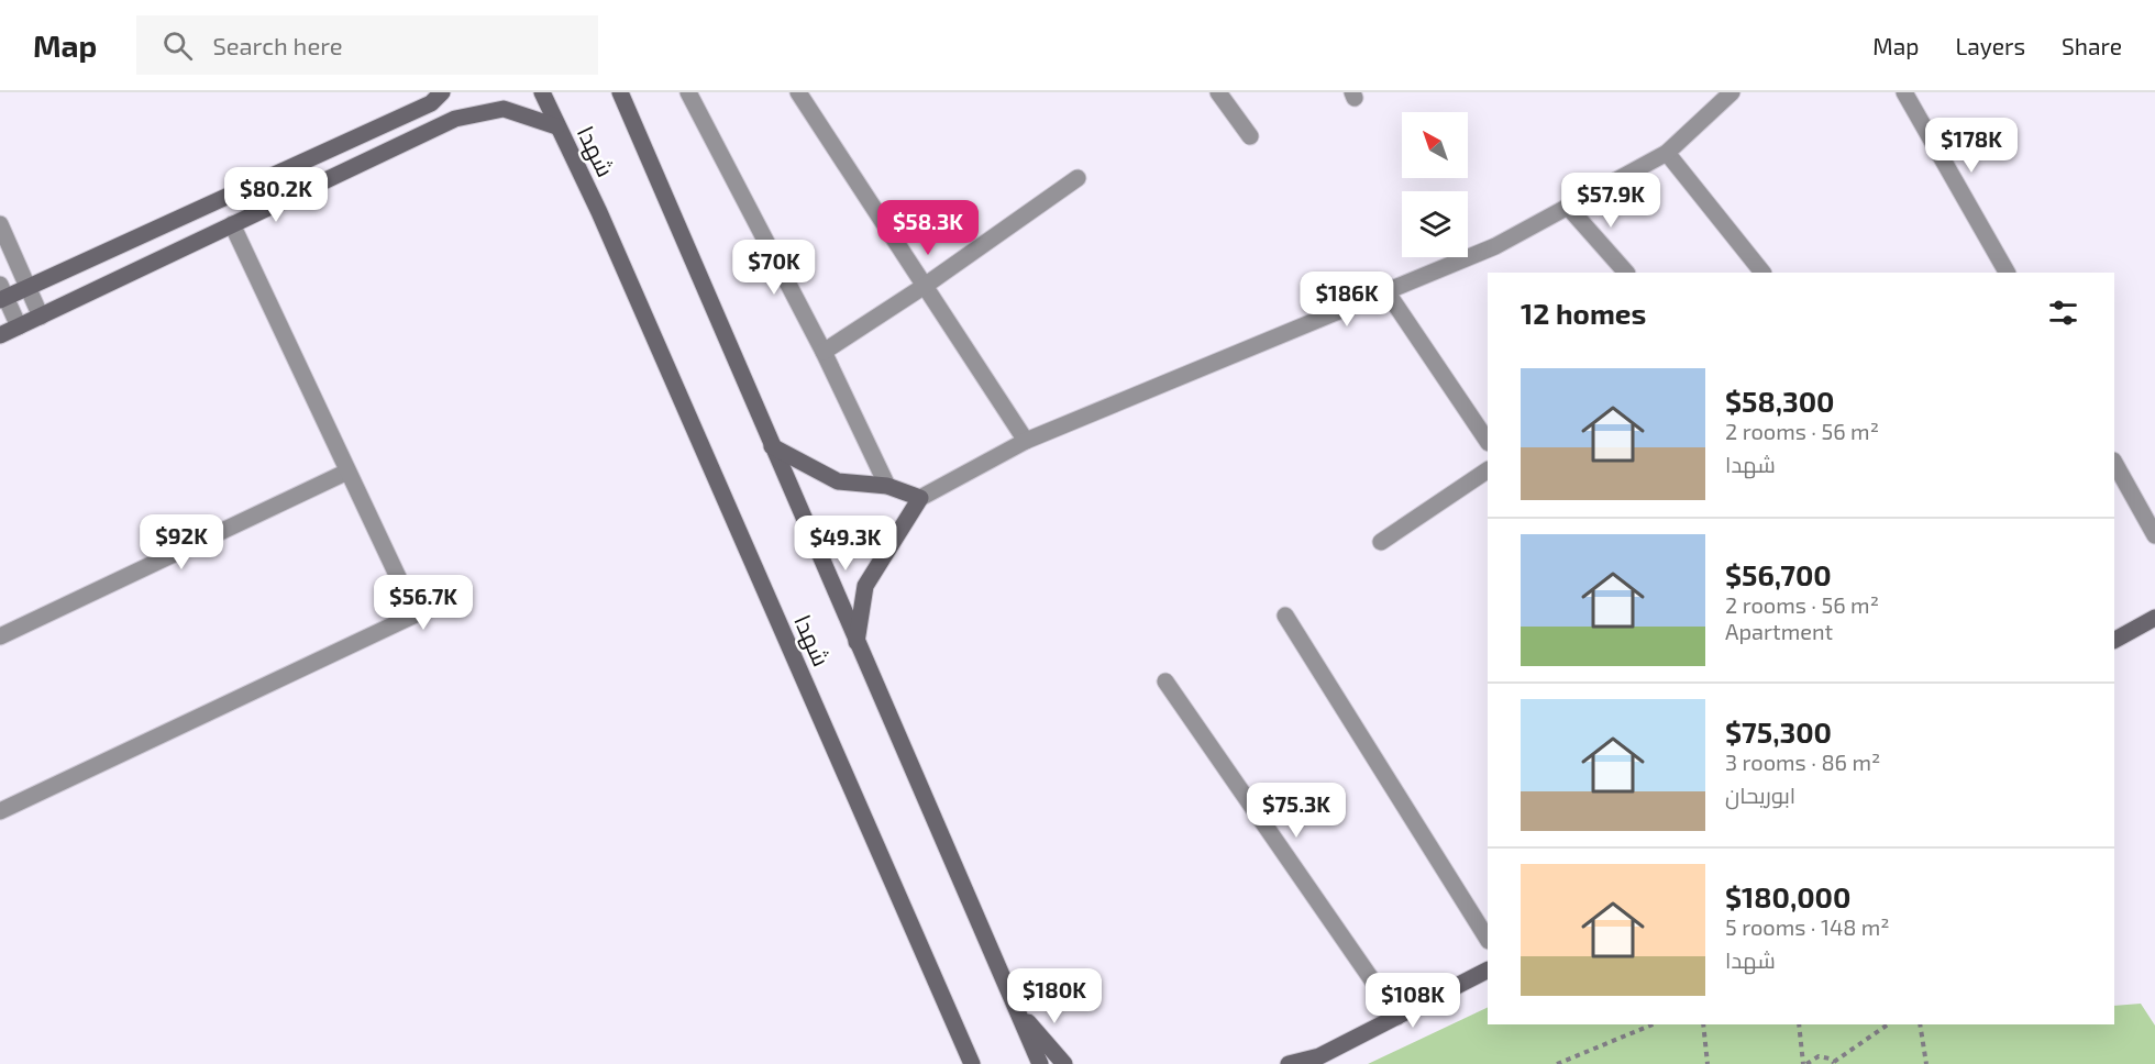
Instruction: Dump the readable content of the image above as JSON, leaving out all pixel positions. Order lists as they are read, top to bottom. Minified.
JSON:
{"streets":{"main road":["شهدا"]},"north":"top left","page":{"header":"Map","search":"Search here","nav":["Map","Layers","Share"],"price":["$178K","$80.2K","$57.9K","$58.3K","$70K","$186K","$92K","$49.3K","$56.7K","$75.3K","$180K","$108K"],"heading":"12 homes","list":[{"name":"$58,300","note":"2 rooms · 56 m² · شهدا"},{"name":"$56,700","note":"2 rooms · 56 m² · Apartment"},{"name":"$75,300","note":"3 rooms · 86 m² · ابوریحان"},{"name":"$180,000","note":"5 rooms · 148 m² · شهدا"}]}}
